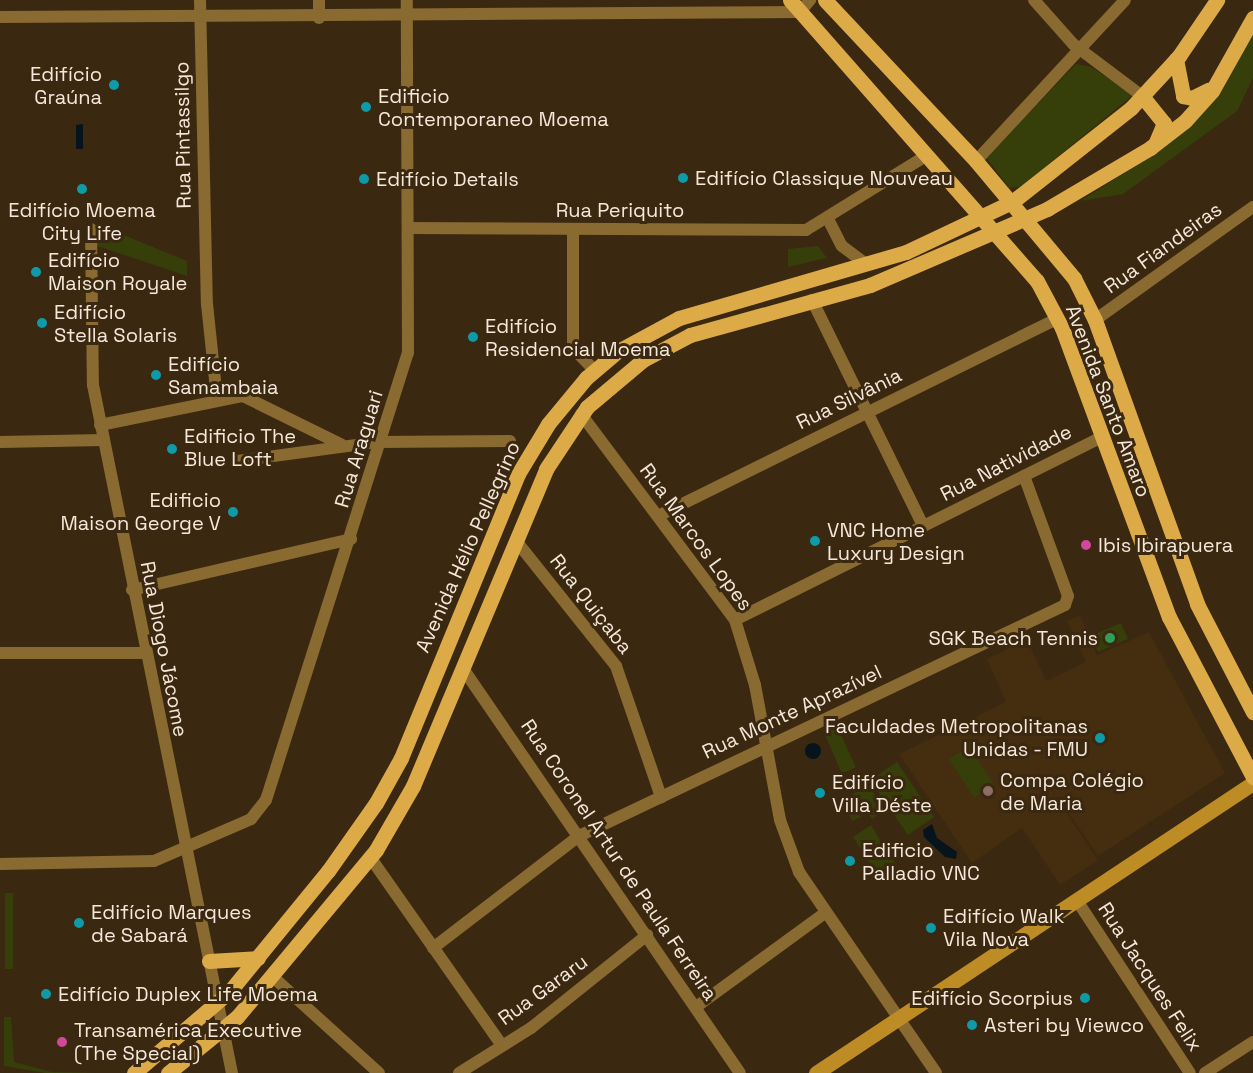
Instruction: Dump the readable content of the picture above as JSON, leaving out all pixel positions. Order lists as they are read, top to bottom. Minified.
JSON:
{"streets":{"main road":["Avenida Santo Amaro","Avenida Hélio Pellegrino"],"street":["Rua Pintassilgo","Rua Periquito","Rua Fiandeiras","Rua Silvânia","Rua Araguari","Rua Natividade","Rua Marcos Lopes","Rua Quiçaba","Rua Diogo Jácome","Rua Monte Aprazível","Rua Coronel Artur de Paula Ferreira","Rua Jacques Felix","Rua Gararu"]},"crossings":[["Rua Periquito","Avenida Santo Amaro"],["Rua Periquito","Rua Araguari"],["Rua Fiandeiras","Avenida Santo Amaro"],["Rua Silvânia","Avenida Santo Amaro"],["Rua Silvânia","Rua Marcos Lopes"],["Avenida Santo Amaro","Rua Natividade"],["Avenida Santo Amaro","Avenida Hélio Pellegrino"],["Rua Araguari","Rua Diogo Jácome"],["Rua Natividade","Rua Marcos Lopes"],["Rua Natividade","Rua Monte Aprazível"],["Rua Marcos Lopes","Avenida Hélio Pellegrino"],["Rua Marcos Lopes","Rua Monte Aprazível"],["Avenida Hélio Pellegrino","Rua Quiçaba"],["Avenida Hélio Pellegrino","Rua Diogo Jácome"],["Avenida Hélio Pellegrino","Rua Coronel Artur de Paula Ferreira"],["Rua Quiçaba","Rua Monte Aprazível"],["Rua Monte Aprazível","Rua Coronel Artur de Paula Ferreira"],["Rua Coronel Artur de Paula Ferreira","Rua Gararu"]],"places":["Edifício Graúna","Edificio Contemporaneo Moema","Edifício Classique Nouveau","Edifício Details","Edifício Moema City Life","Edifício Maison Royale","Edifício Stella Solaris","Edifício Residencial Moema","Edifício Samambaia","Edificio The Blue Loft","Edificio Maison George V","VNC Home Luxury Design","Ibis Ibirapuera","SGK Beach Tennis","Faculdades Metropolitanas Unidas - FMU","Compa Colégio de Maria","Edifício Villa Déste","Edificio Palladio VNC","Edifício Marques de Sabará","Edifício Walk Vila Nova","Edifício Duplex Life Moema","Edifício Scorpius","Asteri by Viewco","Transamérica Executive (The Special)"]}
